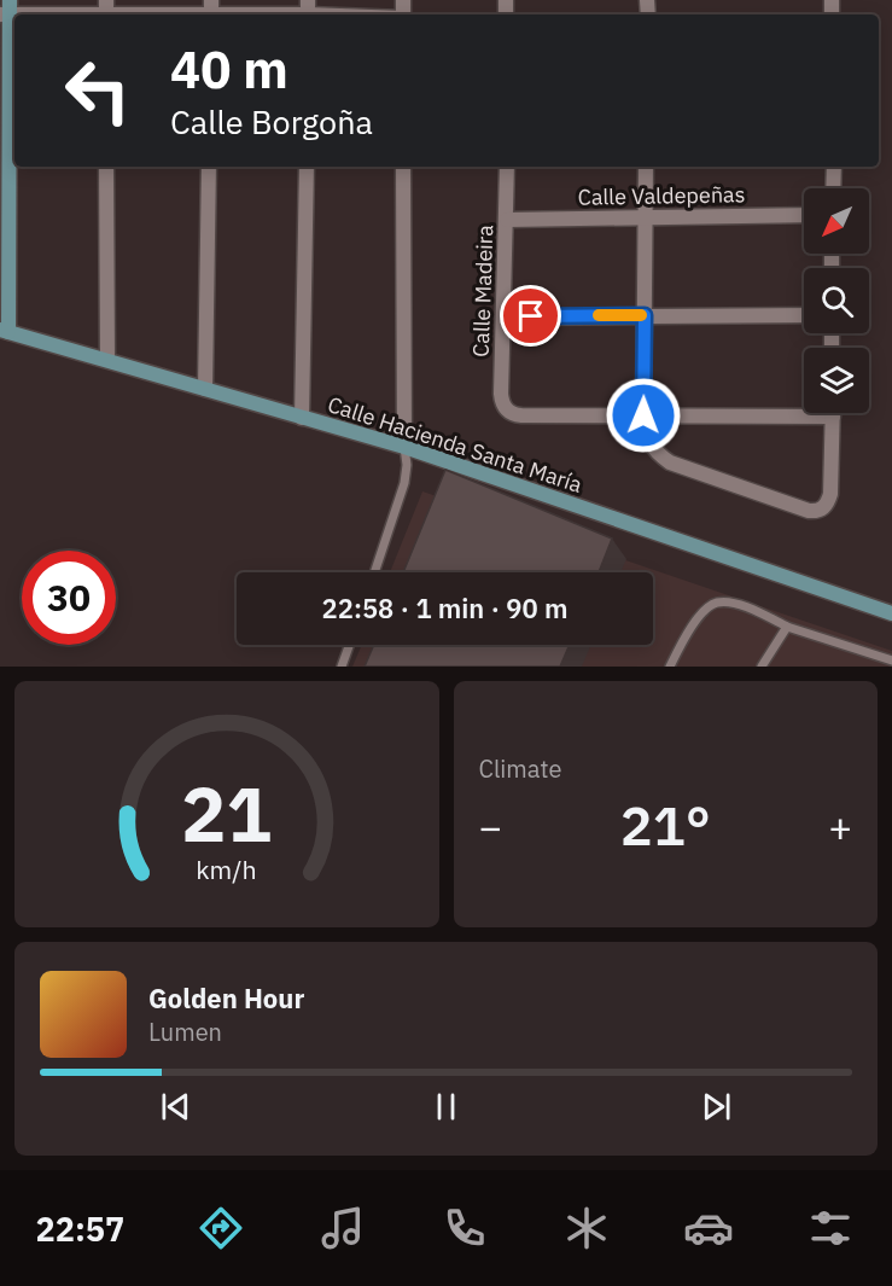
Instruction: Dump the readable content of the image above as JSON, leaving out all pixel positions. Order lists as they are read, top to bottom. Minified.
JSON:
{"streets":{"street":["Calle Valdepeñas","Calle Madeira","Calle Hacienda Santa María"]},"crossings":[["Calle Valdepeñas","Calle Madeira"]],"north":"bottom left","page":{"turn":["40 m","Calle Borgoña"],"limit":"30","trip":"22:58 · 1 min · 90 m","tile":"Climate","heat":["−","21°","+"],"song":["Golden Hour","Lumen"],"tabs":"22:57","gauge":["21","km/h"]}}
